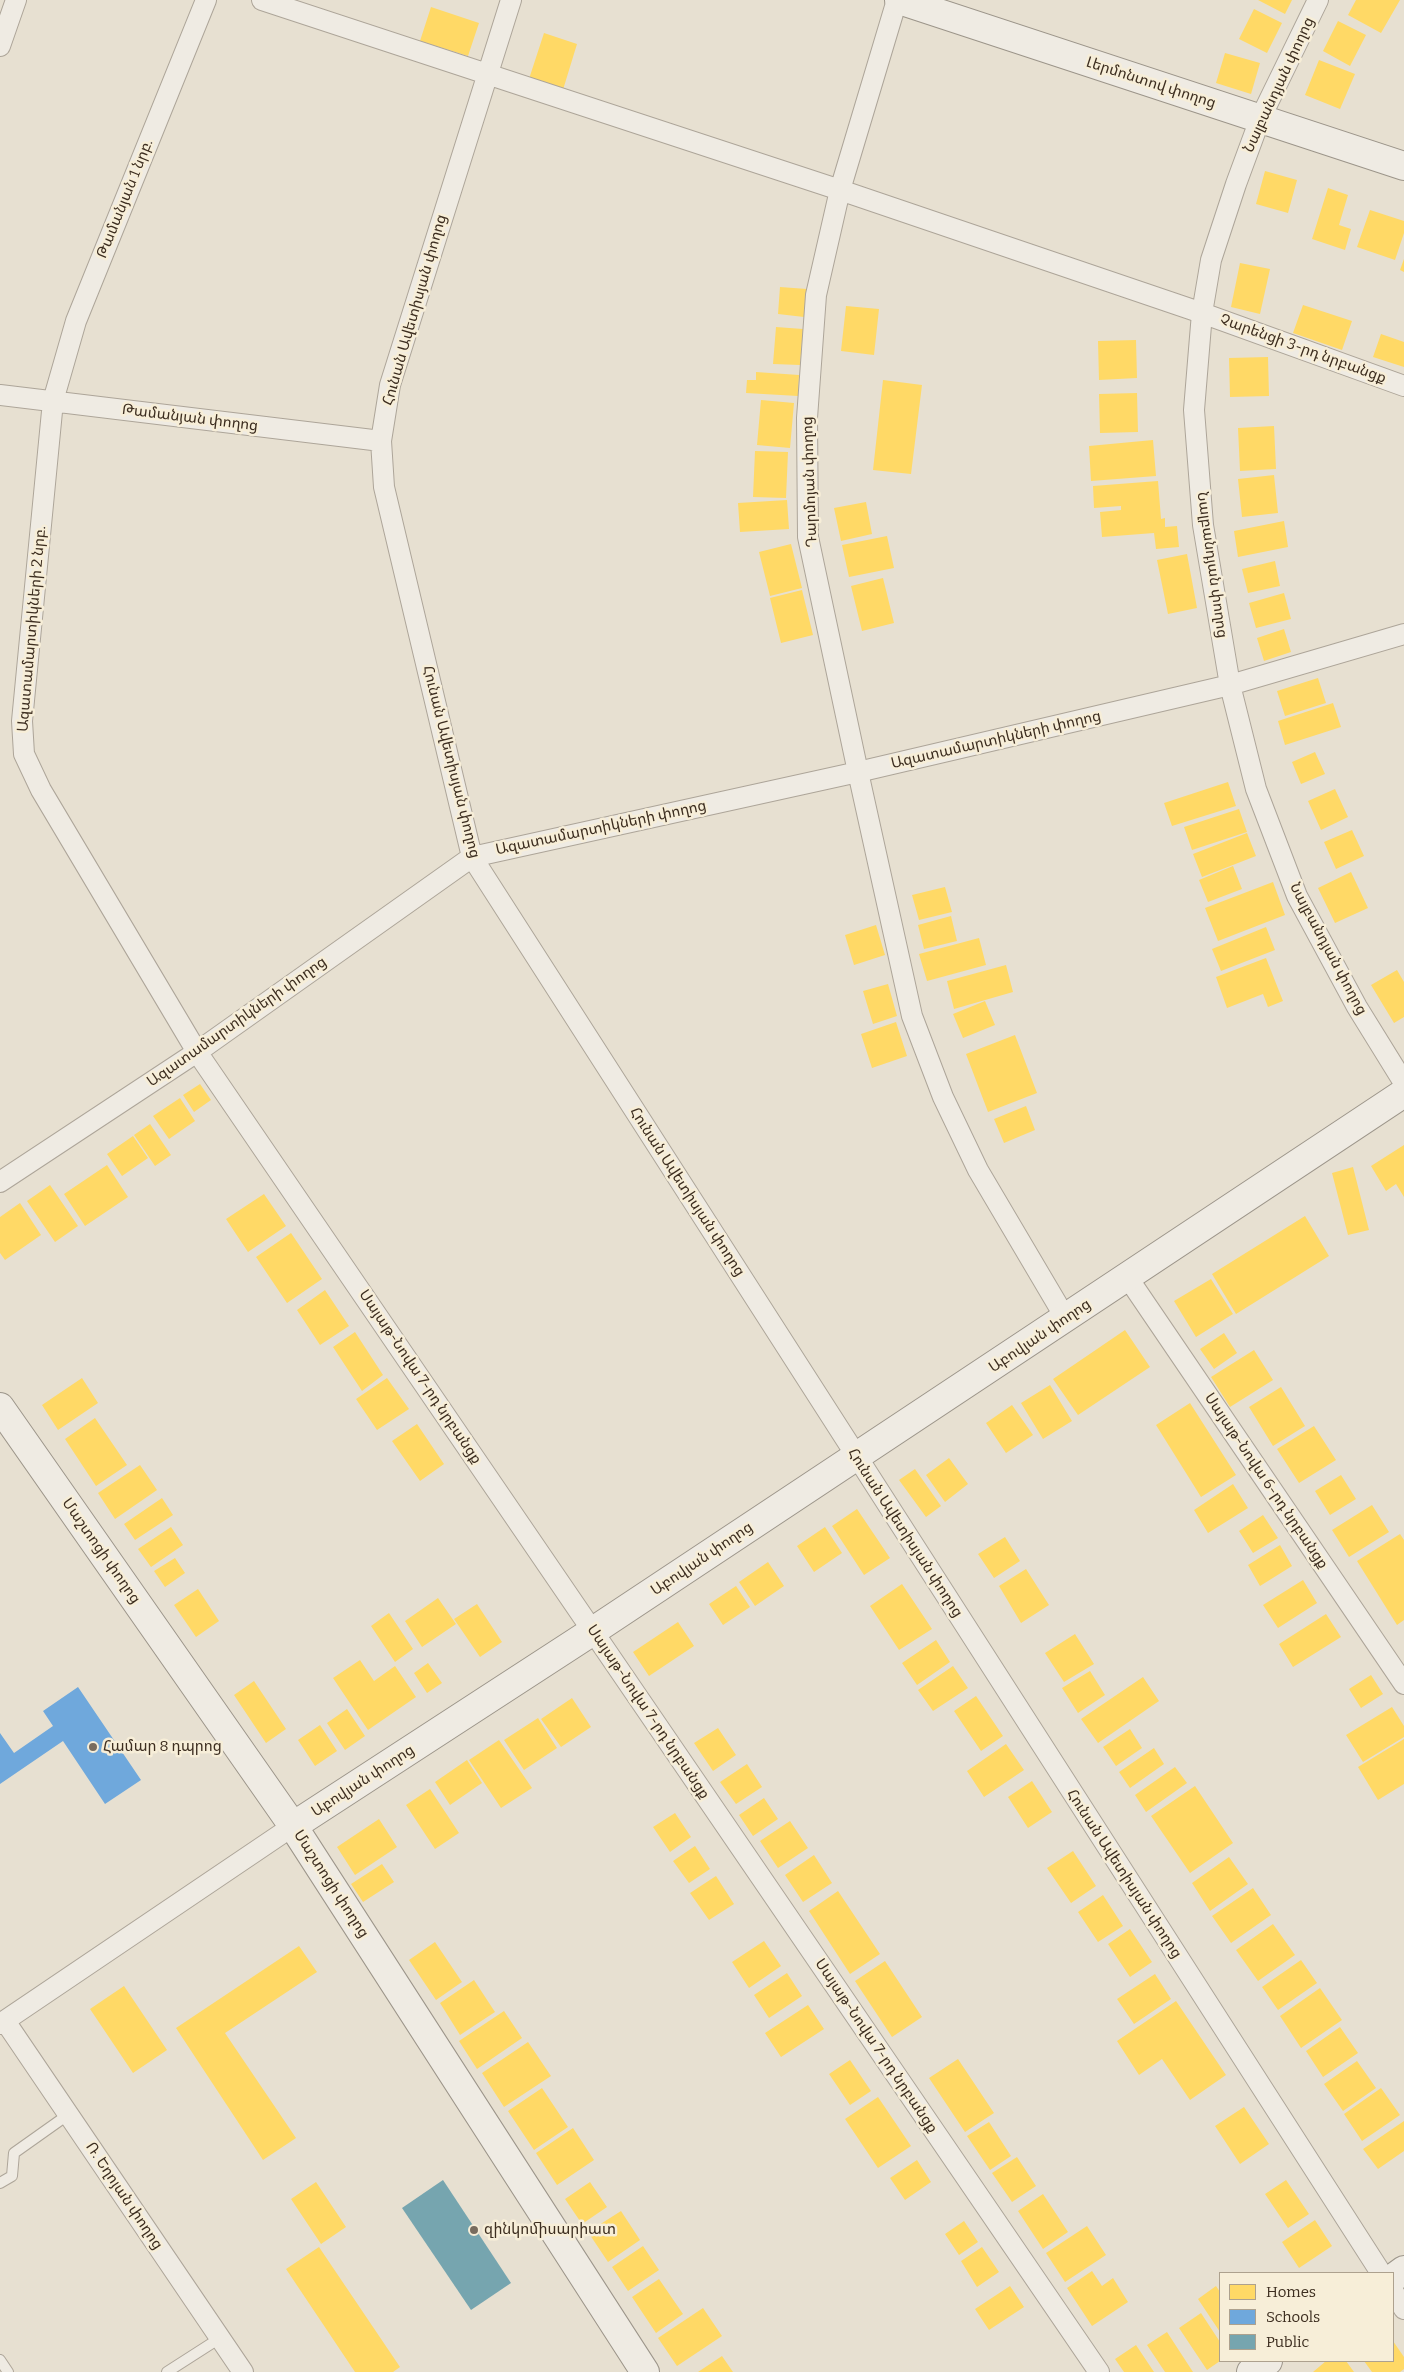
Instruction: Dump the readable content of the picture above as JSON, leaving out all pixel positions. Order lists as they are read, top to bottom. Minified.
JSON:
{"streets":{"main road":["Լերմոնտով փողոց","Աբովյան փողոց","Մաշտոցի փողոց"],"street":["Նալբանդյան փողոց","Թամանյան 1 նրբ.","Հունան Ավետիսյան փողոց","Չարենցի 3-րդ նրբանցք","Թամանյան փողոց","Դարմոյան փողոց","Ազատամարտիկների 2 նրբ.","Ազատամարտիկների փողոց","Սայաթ-Նովա 7-րդ նրբանցք","Սայաթ-Նովա 6-րդ նրբանցք","Ռ. Եղոյան փողոց"]},"crossings":[["Լերմոնտով փողոց","Նալբանդյան փողոց"],["Լերմոնտով փողոց","Դարմոյան փողոց"],["Նալբանդյան փողոց","Չարենցի 3-րդ նրբանցք"],["Նալբանդյան փողոց","Ազատամարտիկների փողոց"],["Թամանյան 1 նրբ.","Թամանյան փողոց"],["Թամանյան 1 նրբ.","Ազատամարտիկների 2 նրբ."],["Հունան Ավետիսյան փողոց","Չարենցի 3-րդ նրբանցք"],["Հունան Ավետիսյան փողոց","Թամանյան փողոց"],["Հունան Ավետիսյան փողոց","Ազատամարտիկների փողոց"],["Հունան Ավետիսյան փողոց","Աբովյան փողոց"],["Չարենցի 3-րդ նրբանցք","Դարմոյան փողոց"],["Թամանյան փողոց","Ազատամարտիկների 2 նրբ."],["Դարմոյան փողոց","Ազատամարտիկների փողոց"],["Դարմոյան փողոց","Աբովյան փողոց"],["Ազատամարտիկների 2 նրբ.","Ազատամարտիկների փողոց"],["Ազատամարտիկների 2 նրբ.","Սայաթ-Նովա 7-րդ նրբանցք"],["Ազատամարտիկների փողոց","Սայաթ-Նովա 7-րդ նրբանցք"],["Աբովյան փողոց","Սայաթ-Նովա 7-րդ նրբանցք"],["Աբովյան փողոց","Սայաթ-Նովա 6-րդ նրբանցք"],["Աբովյան փողոց","Մաշտոցի փողոց"],["Աբովյան փողոց","Ռ. Եղոյան փողոց"]],"places":["Համար 8 դպրոց","զինկոմիսարիատ"],"legend":["Homes","Schools","Public"]}
